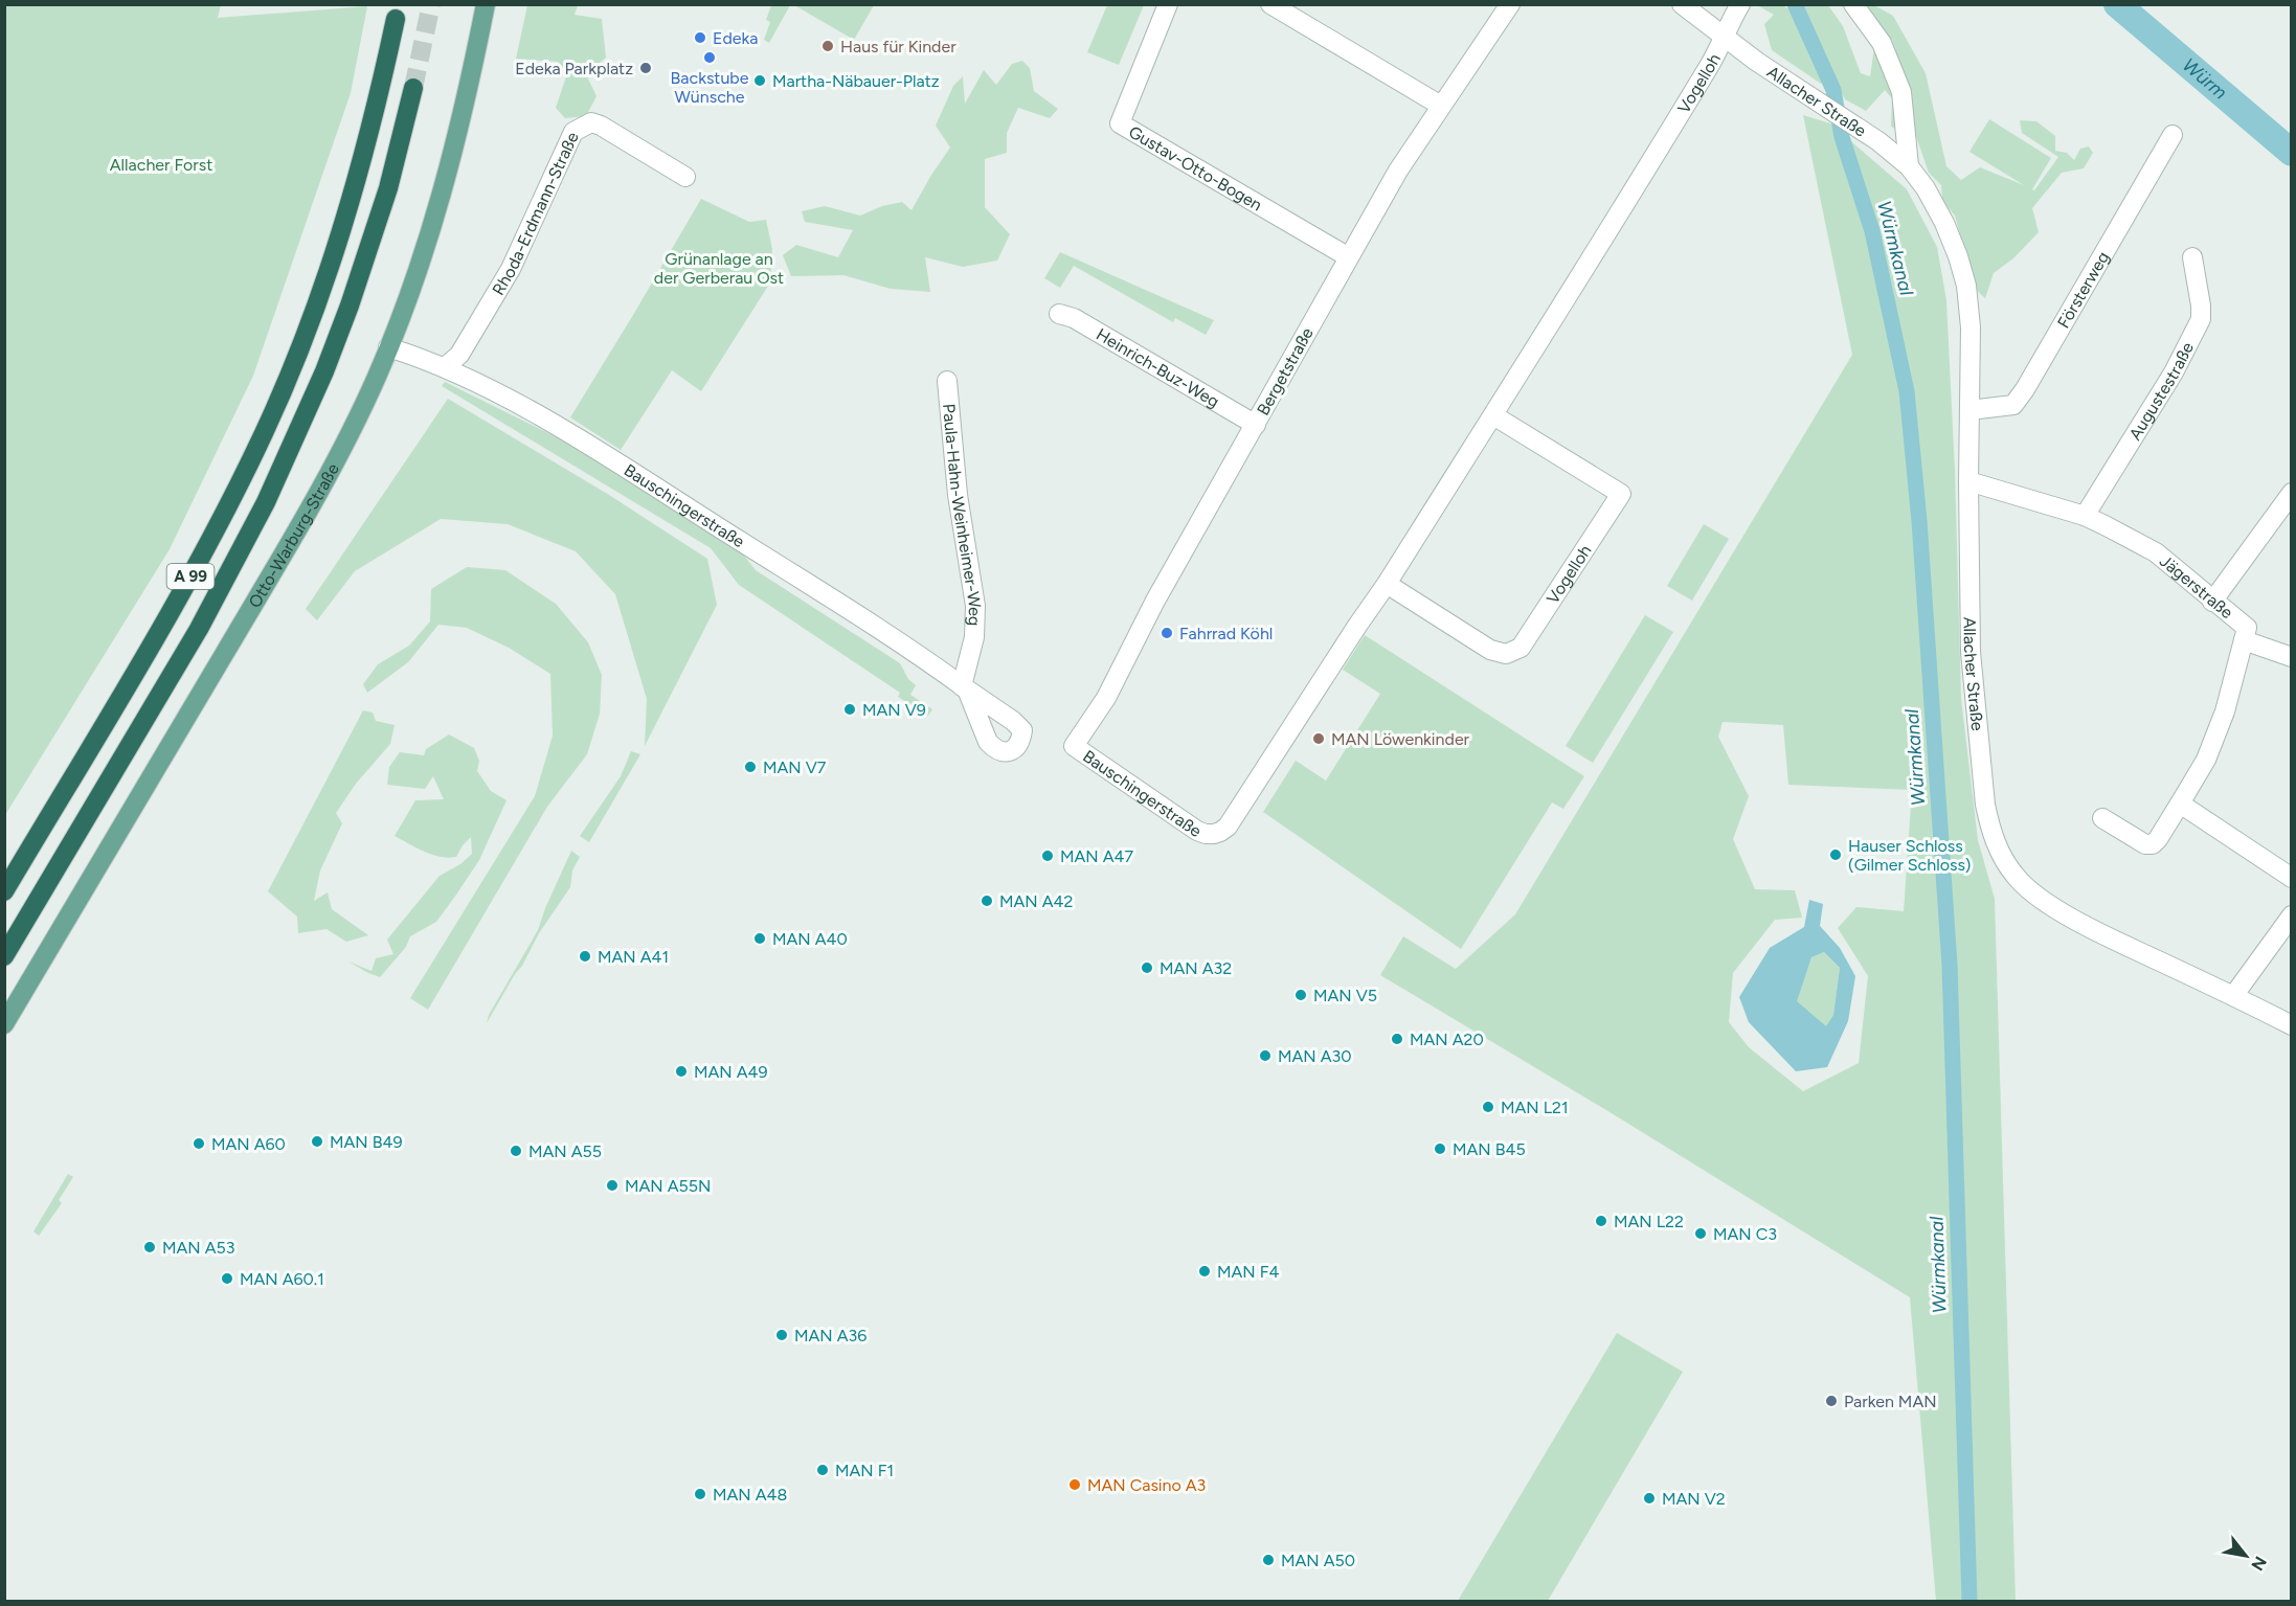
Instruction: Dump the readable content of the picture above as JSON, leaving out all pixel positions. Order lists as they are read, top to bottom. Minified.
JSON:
{"streets":{"highway":["A 99"],"main road":["Otto-Warburg-Straße"],"street":["Vogelloh","Allacher Straße","Gustav-Otto-Bogen","Rhoda-Erdmann-Straße","Försterweg","Heinrich-Buz-Weg","Bergetstraße","Augustestraße","Bauschingerstraße","Paula-Hahn-Weinheimer-Weg","Jägerstraße"]},"crossings":[["Vogelloh","Allacher Straße"],["Vogelloh","Bauschingerstraße"],["Allacher Straße","Försterweg"],["Allacher Straße","Jägerstraße"],["Gustav-Otto-Bogen","Bergetstraße"],["Rhoda-Erdmann-Straße","Bauschingerstraße"],["Heinrich-Buz-Weg","Bergetstraße"],["Bergetstraße","Bauschingerstraße"],["Augustestraße","Jägerstraße"],["Bauschingerstraße","Paula-Hahn-Weinheimer-Weg"],["Bauschingerstraße","Otto-Warburg-Straße"]],"water":["Würm","Würmkanal"],"parks":["Allacher Forst","Grünanlage an der Gerberau Ost"],"places":["Edeka","Haus für Kinder","Backstube Wünsche","Edeka Parkplatz","Martha-Näbauer-Platz","Fahrrad Köhl","MAN V9","MAN Löwenkinder","MAN V7","Hauser Schloss (Gilmer Schloss)","MAN A47","MAN A42","MAN A40","MAN A41","MAN A32","MAN V5","MAN A20","MAN A30","MAN A49","MAN L21","MAN B49","MAN A60","MAN B45","MAN A55","MAN A55N","MAN L22","MAN C3","MAN A53","MAN F4","MAN A60.1","MAN A36","Parken MAN","MAN F1","MAN Casino A3","MAN A48","MAN V2","MAN A50"],"north":"bottom right"}
